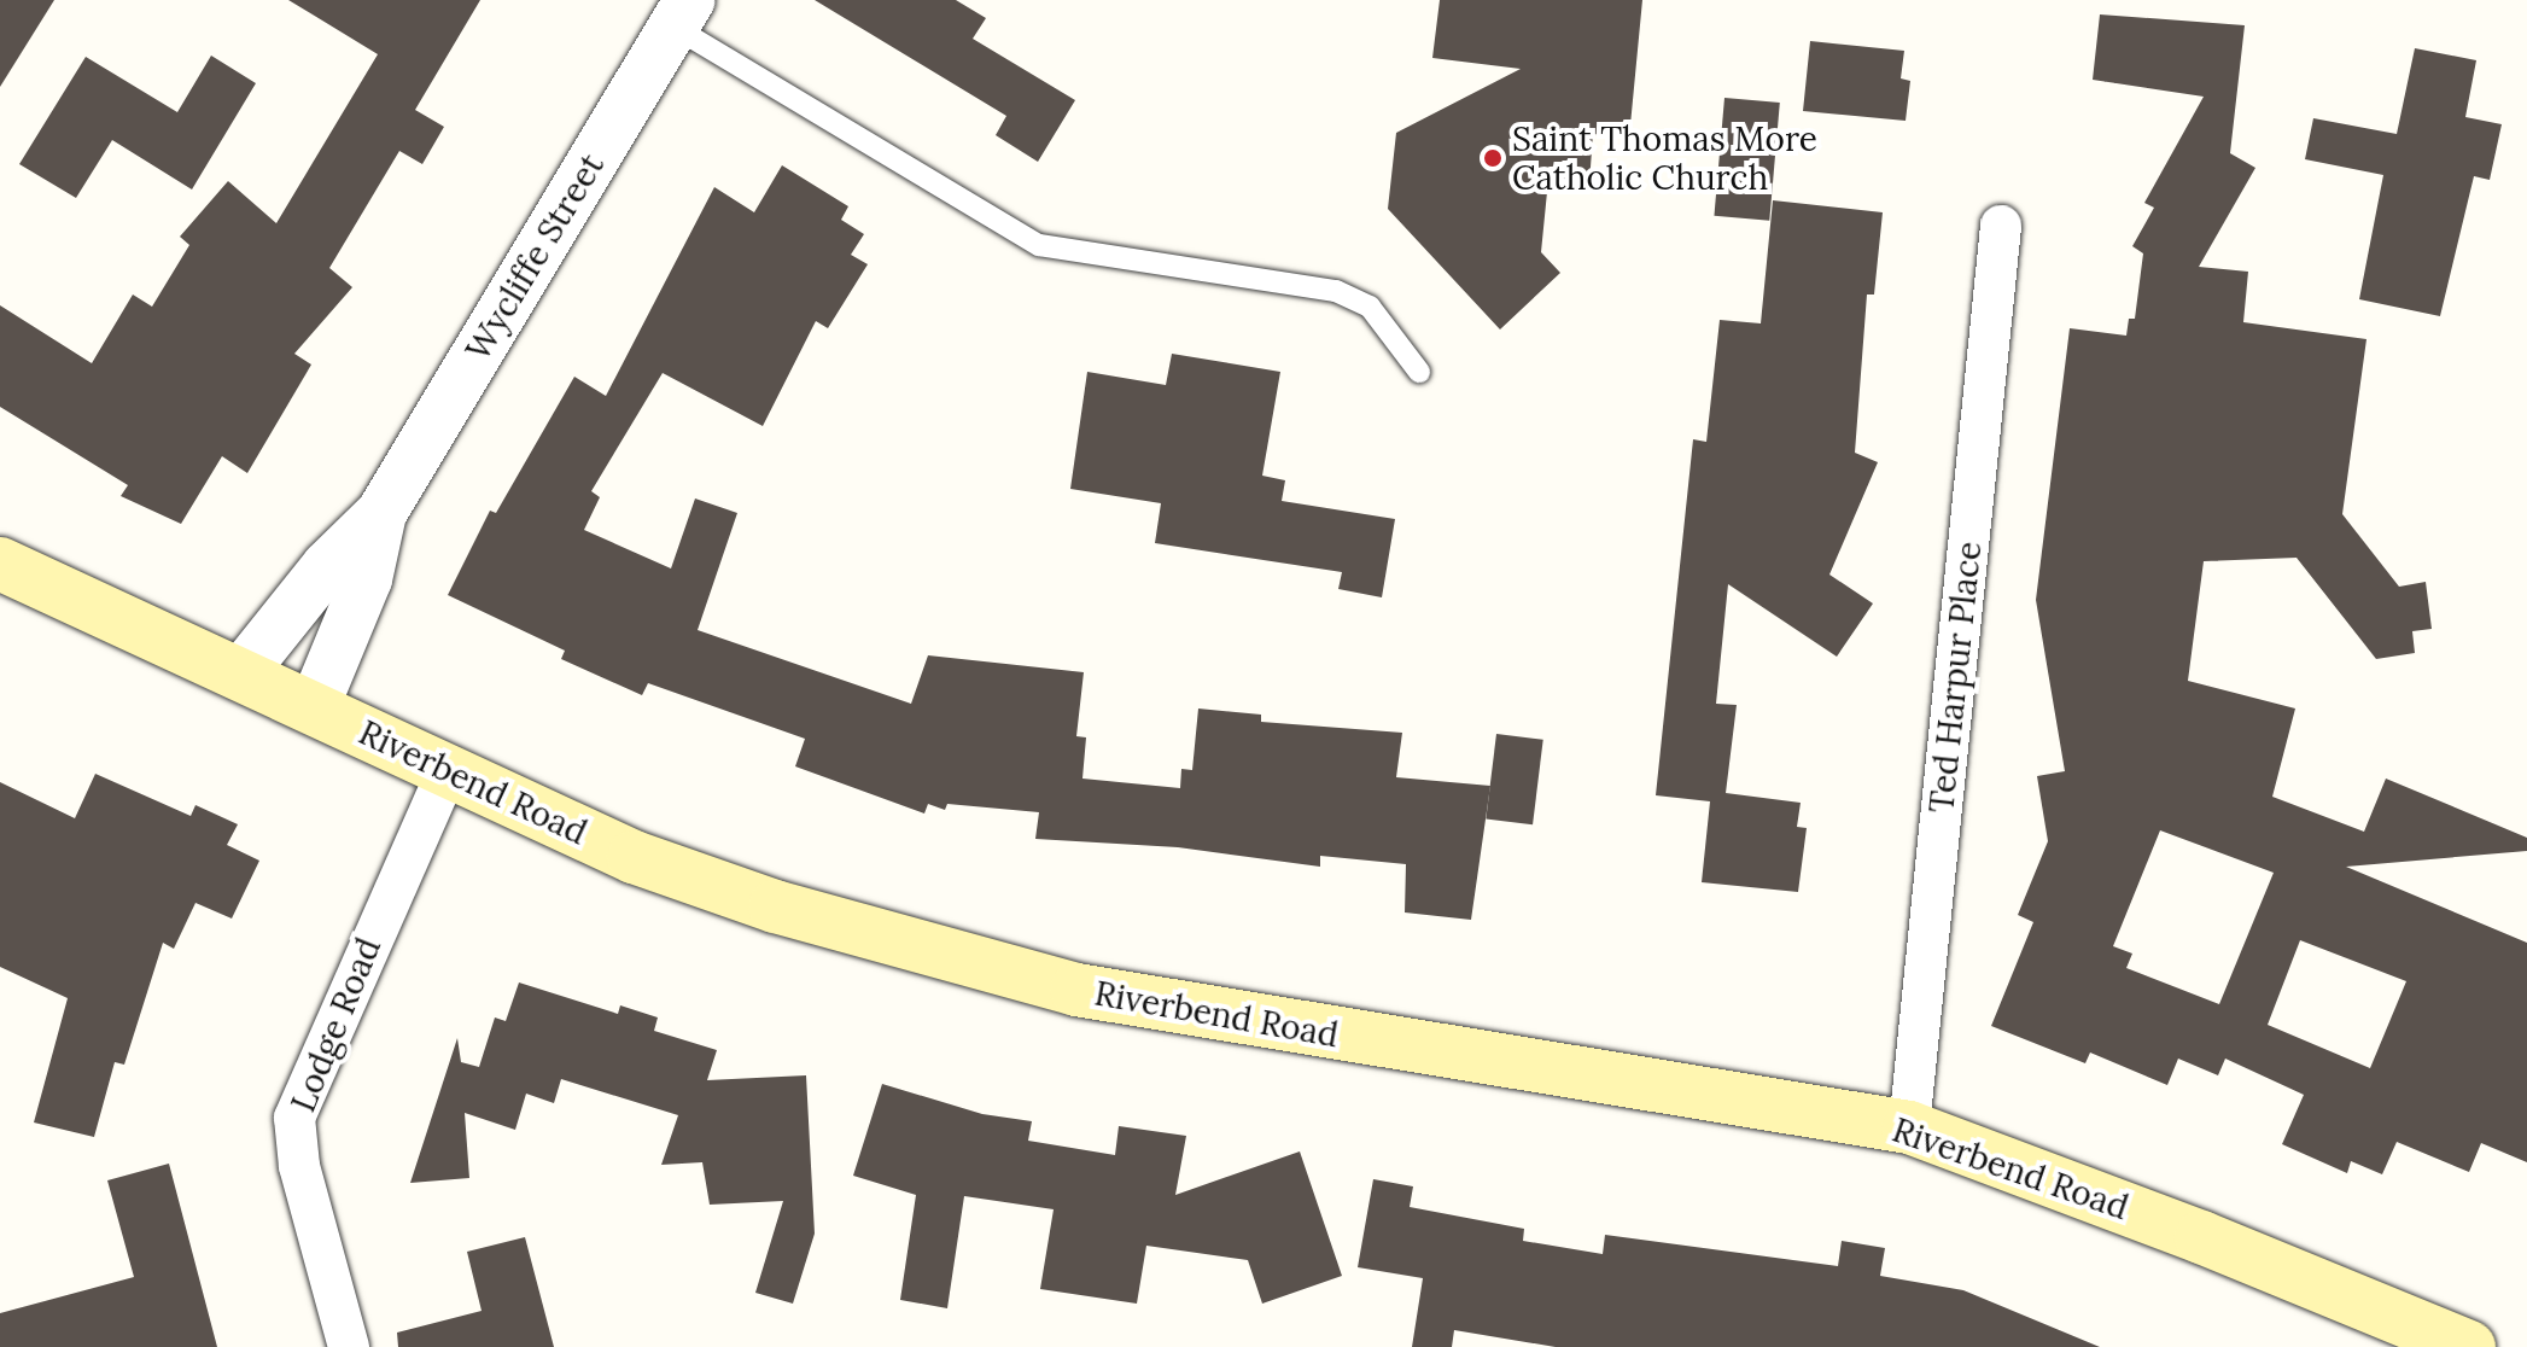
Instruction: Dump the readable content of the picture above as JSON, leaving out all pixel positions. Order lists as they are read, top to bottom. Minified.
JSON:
{"streets":{"main road":["Riverbend Road"],"street":["Wycliffe Street","Ted Harpur Place","Lodge Road"]},"crossings":[["Wycliffe Street","Riverbend Road"],["Ted Harpur Place","Riverbend Road"],["Riverbend Road","Lodge Road"]],"places":["Saint Thomas More Catholic Church"]}
